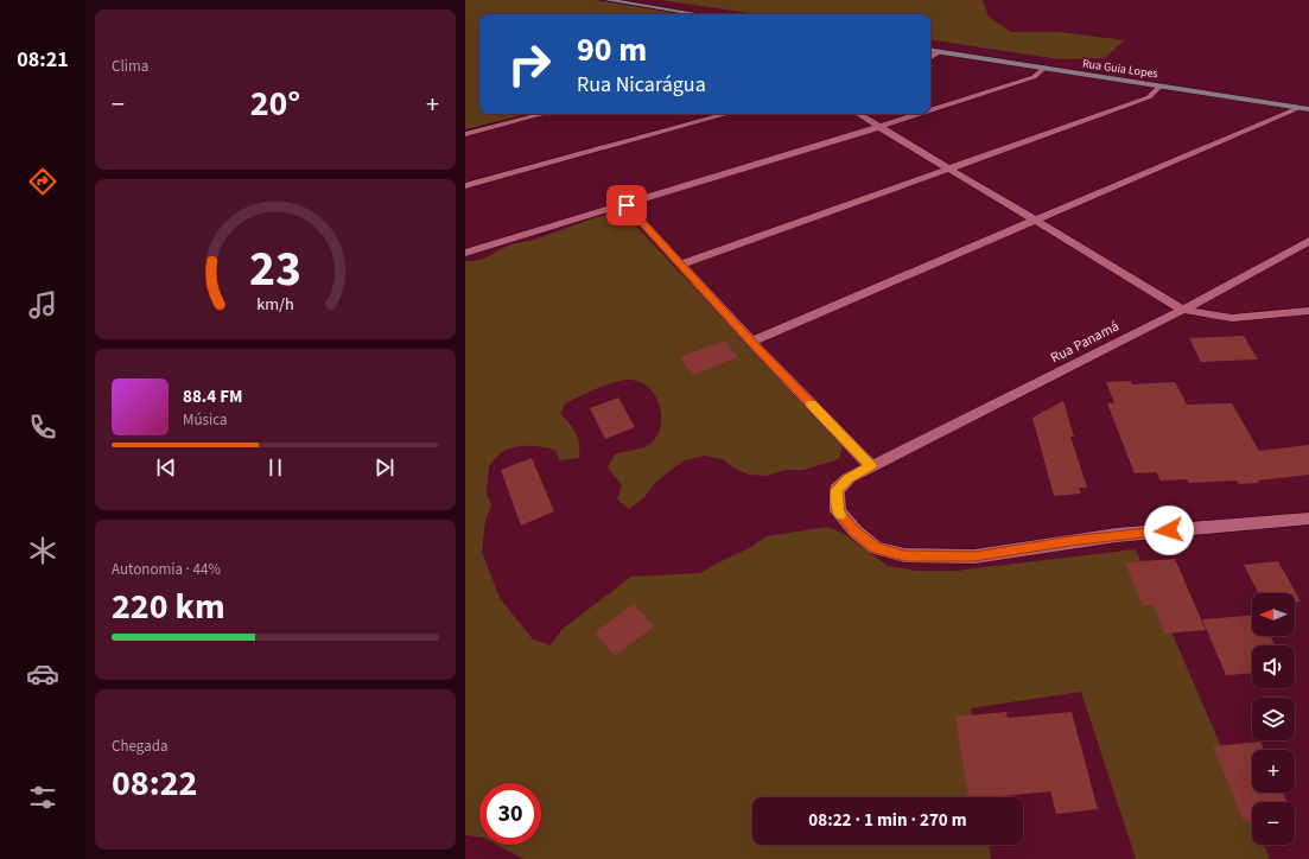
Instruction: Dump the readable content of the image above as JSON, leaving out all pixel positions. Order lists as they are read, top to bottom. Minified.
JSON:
{"streets":{"street":["Rua Guia Lopes","Rua Panamá"]},"north":"left","page":{"tabs":"08:21","tile":["Clima",["Autonomia · 44%","220 km"],["Chegada","08:22"]],"turn":["90 m","Rua Nicarágua"],"heat":["−","20°","+"],"song":["88.4 FM","Música"],"map_buttons":["+","−"],"limit":"30","trip":"08:22 · 1 min · 270 m","gauge":["23","km/h"]}}
